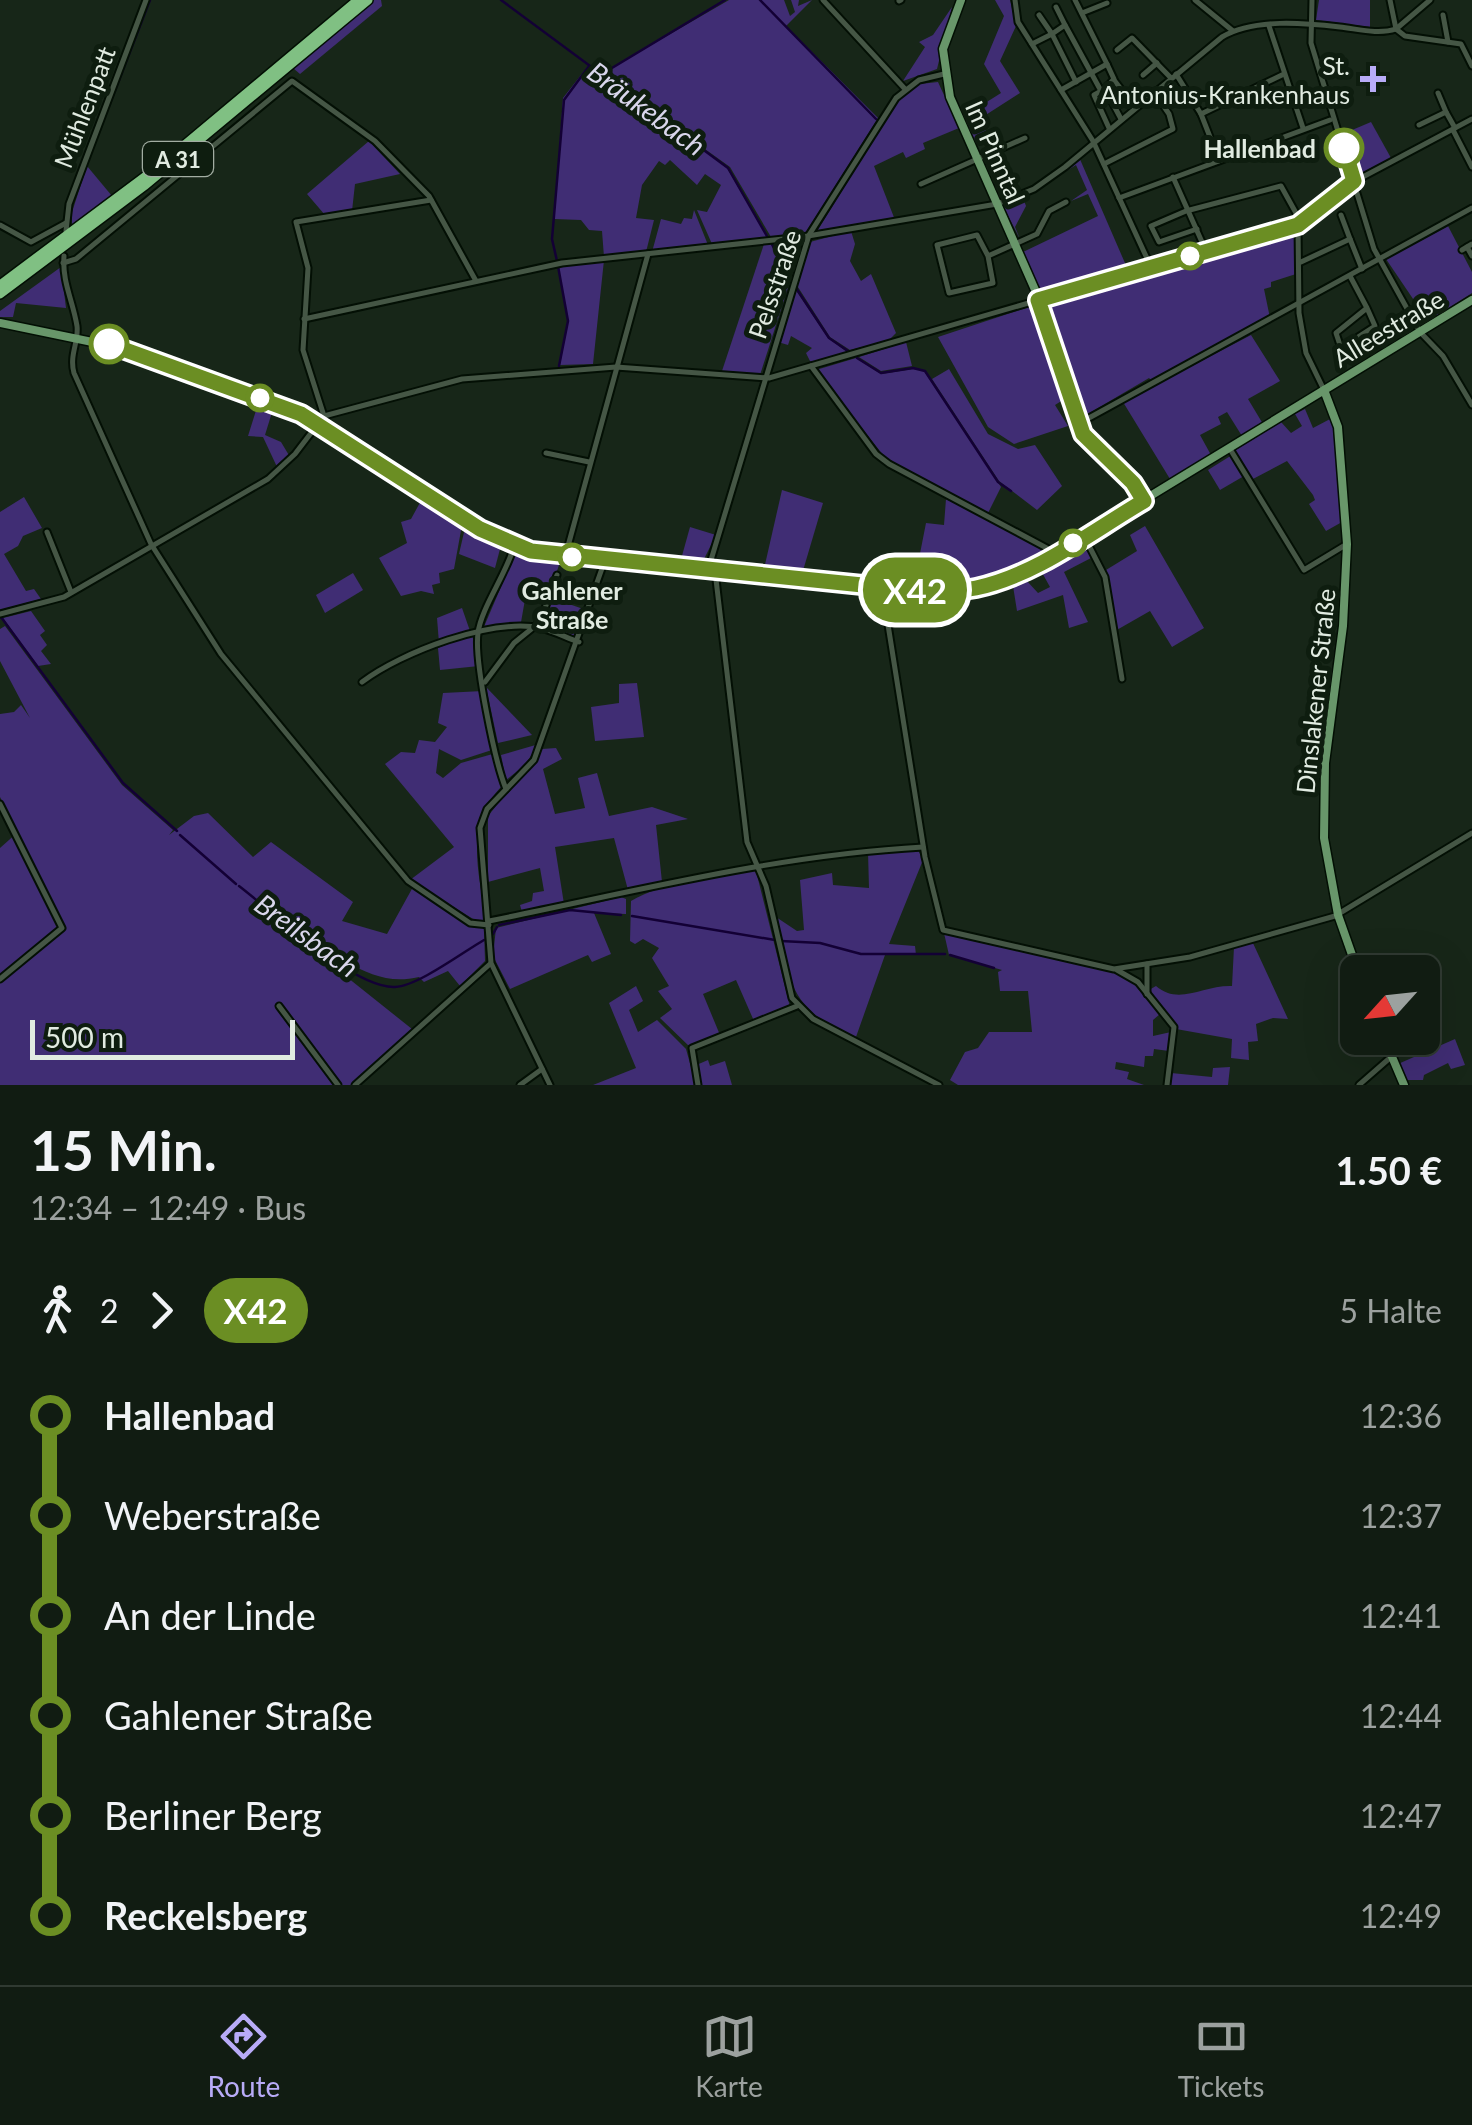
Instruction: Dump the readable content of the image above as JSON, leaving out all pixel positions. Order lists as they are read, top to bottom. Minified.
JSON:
{"streets":{"highway":["A 31"],"main road":["Im Pinntal","Alleestraße","Dinslakener Straße"],"street":["Mühlenpatt","Pelsstraße"]},"crossings":[["Im Pinntal","Alleestraße"],["Pelsstraße","Alleestraße"],["Alleestraße","Dinslakener Straße"]],"water":["Bräukebach","Breilsbach"],"places":{"health":["St. Antonius-Krankenhaus"],"other":["Hallenbad","Gahlener Straße"]},"lines":["bus line X42"],"scale_bar":"500 m","north":"bottom left","page":{"on_map":"X42","scale":"500 m","heading":["15 Min.","12:34 – 12:49 · Bus","1.50 €"],"legs":["2","X42","5 Halte"],"list":[{"name":"Hallenbad","value":"12:36"},{"name":"Weberstraße","value":"12:37"},{"name":"An der Linde","value":"12:41"},{"name":"Gahlener Straße","value":"12:44"},{"name":"Berliner Berg","value":"12:47"},{"name":"Reckelsberg","value":"12:49"}],"tabs":["Route","Karte","Tickets"]}}
